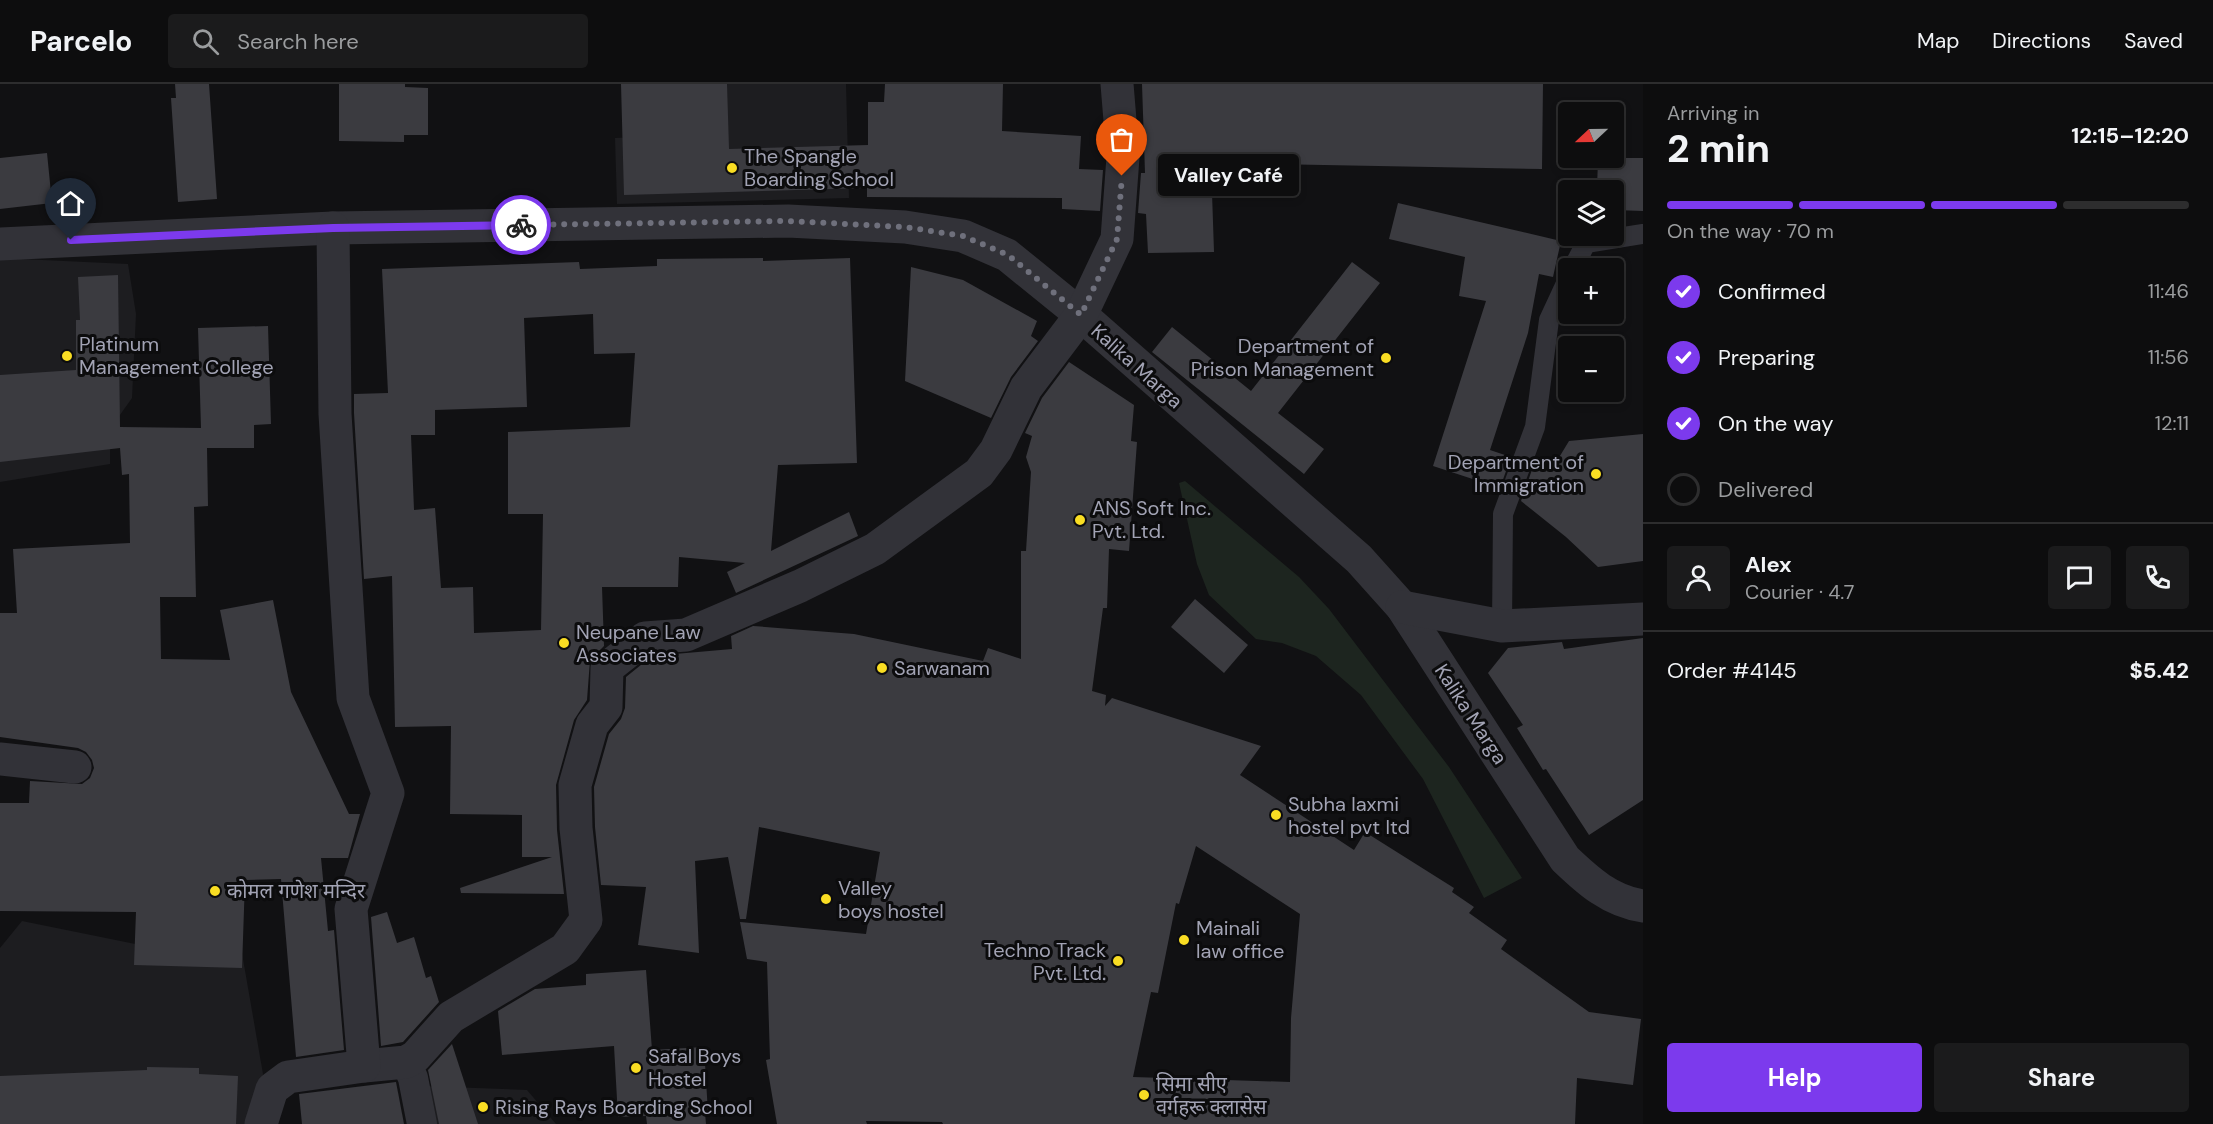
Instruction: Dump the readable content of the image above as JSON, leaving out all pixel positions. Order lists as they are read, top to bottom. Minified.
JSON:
{"streets":{"street":["Kalika Marga"]},"places":["The Spangle Boarding School","Valley Café","Platinum Management College","Department of Prison Management","Department of Immigration","ANS Soft Inc. Pvt. Ltd.","Neupane Law Associates","Sarwanam","Subha laxmi hostel pvt ltd","कोमल गणेश मन्दिर","Valley boys hostel","Mainali law office","Techno Track Pvt. Ltd.","Safal Boys Hostel","सिमा सीए वर्गहरू क्लासेस","Rising Rays Boarding School"],"north":"left","page":{"header":"Parcelo","search":"Search here","nav":["Map","Directions","Saved"],"heading":["2 min","Arriving in","12:15–12:20"],"panel":["Alex","Courier · 4.7","Order #4145","$5.42"],"map_buttons":["+","−"],"bubble":"Valley Café","bar":"On the way · 70 m","list":[["Confirmed","11:46"],["Preparing","11:56"],["On the way","12:11"],"Delivered"],"buttons":["Help","Share"]}}
